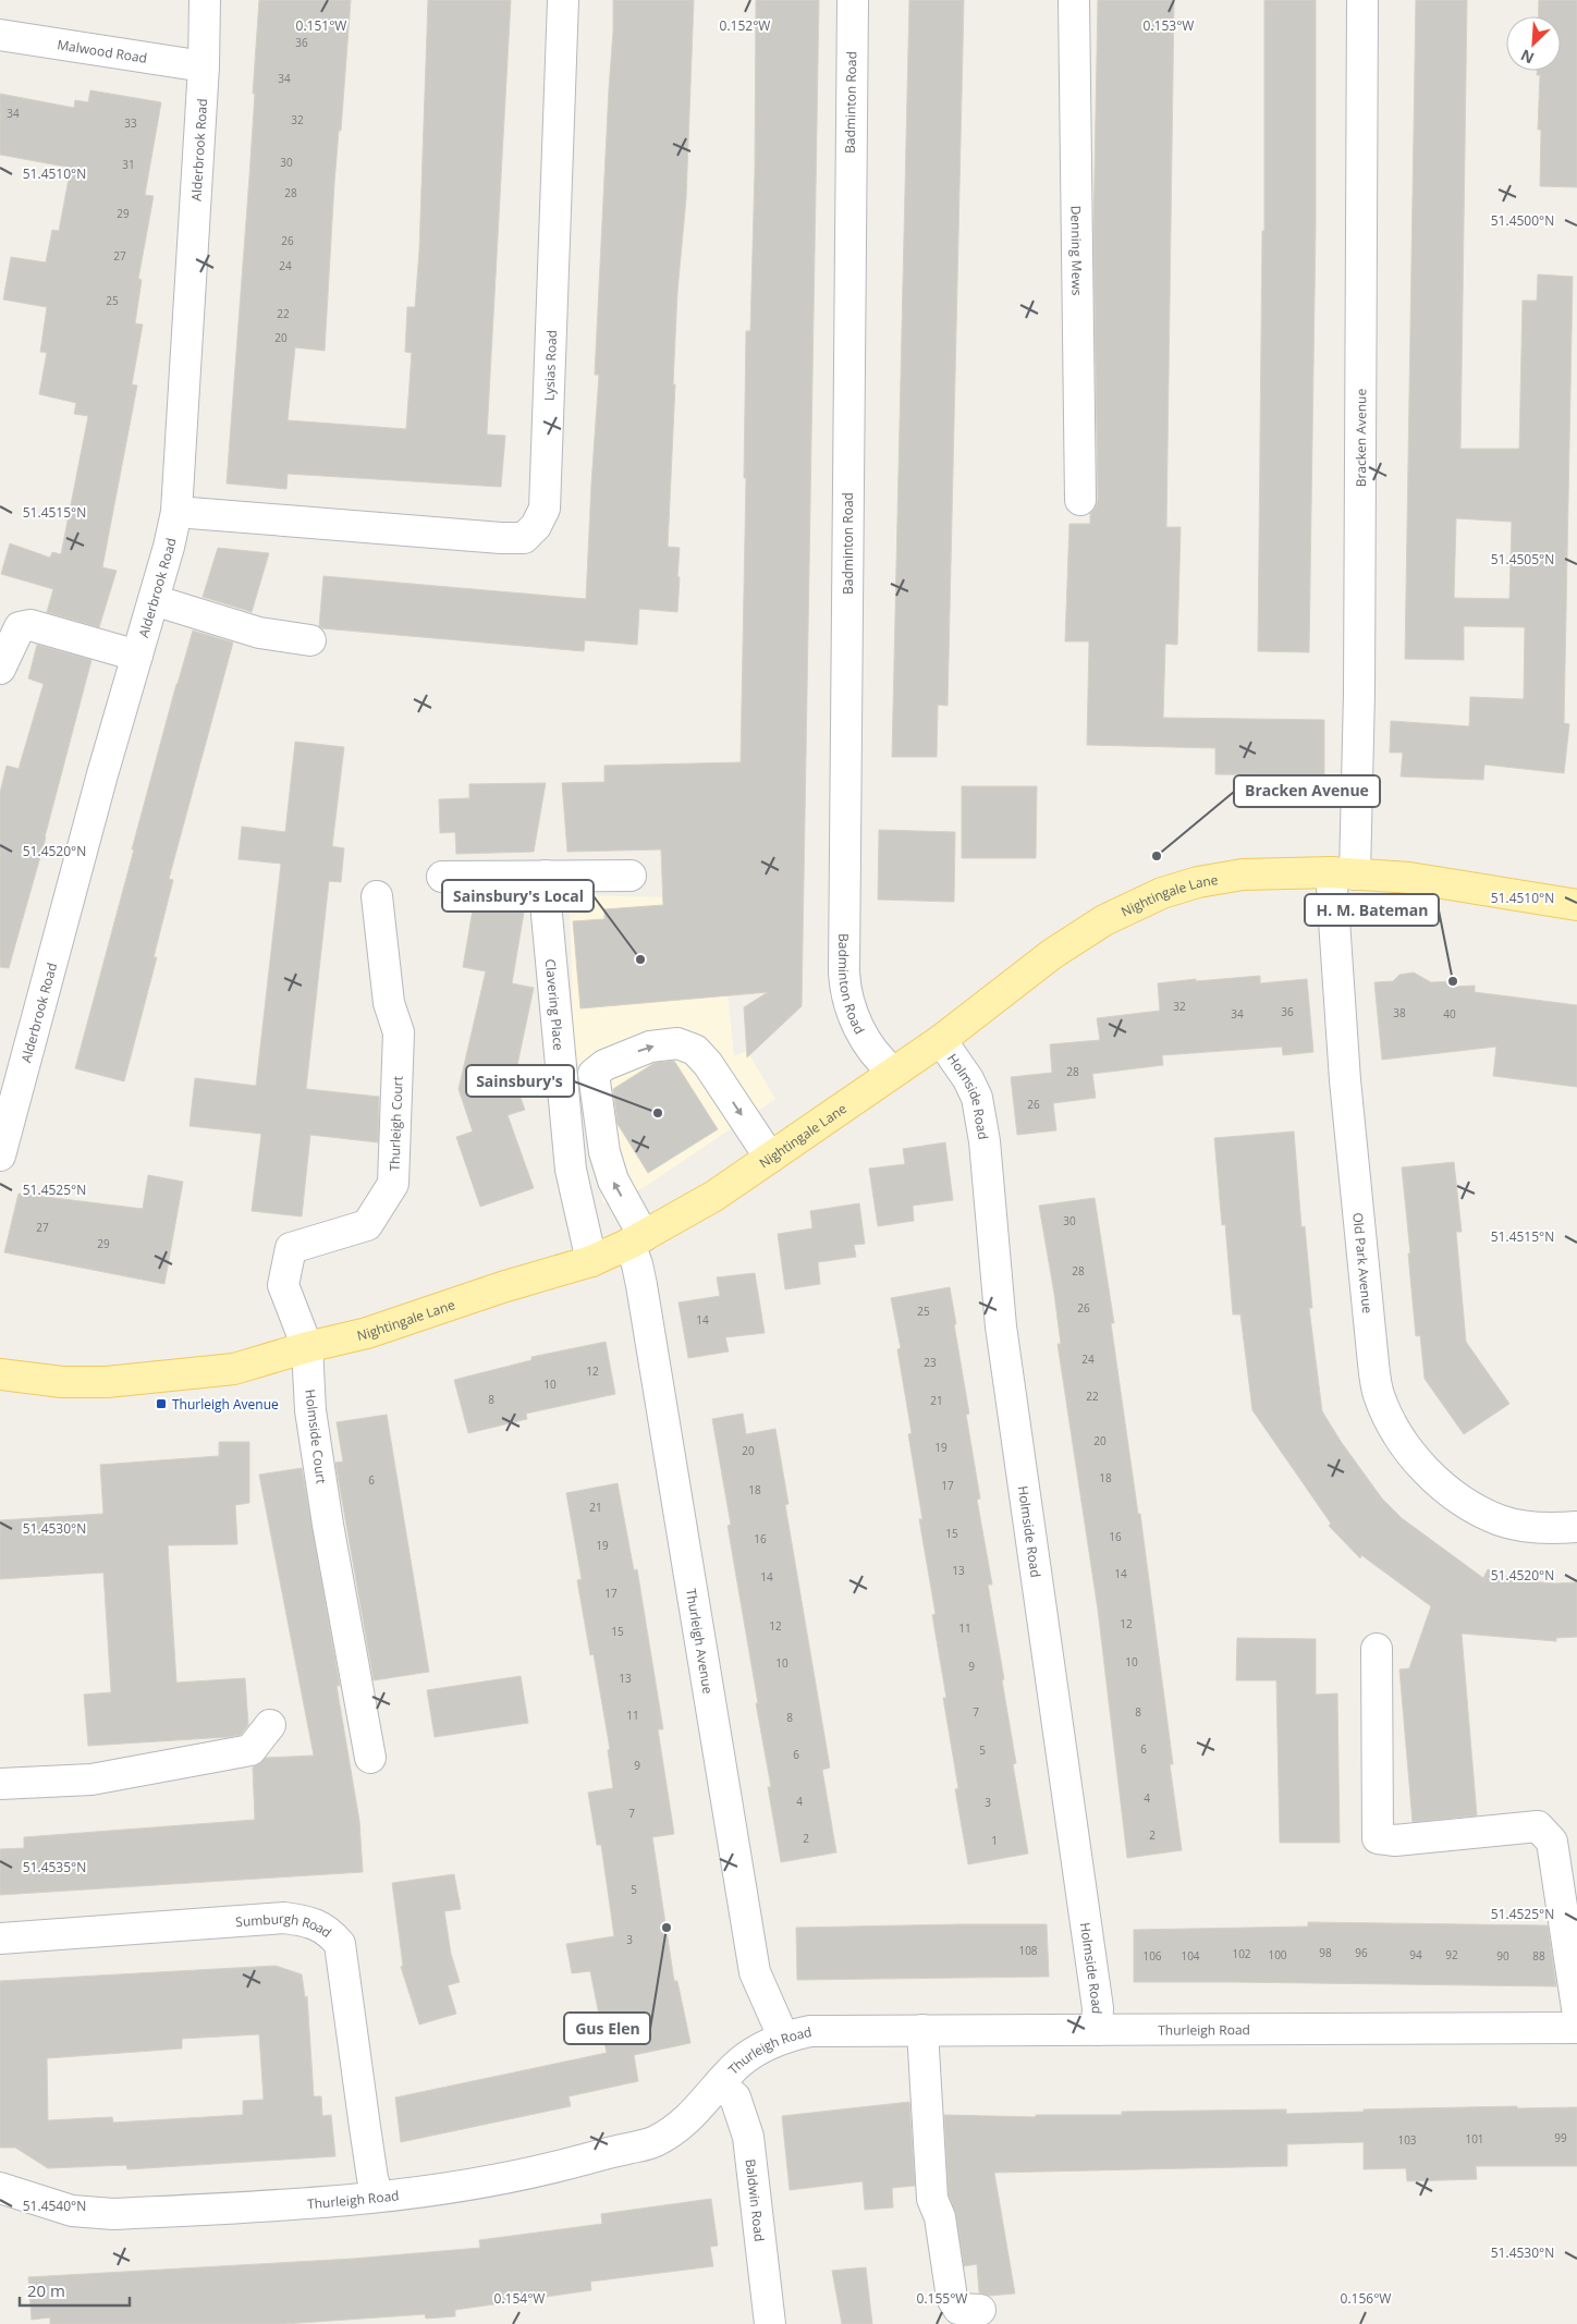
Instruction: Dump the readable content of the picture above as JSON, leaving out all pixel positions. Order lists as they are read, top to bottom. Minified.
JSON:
{"streets":{"main road":["Nightingale Lane"],"street":["Malwood Road","Badminton Road","Alderbrook Road","Denning Mews","Lysias Road","Bracken Avenue","Clavering Place","Holmside Road","Thurleigh Court","Old Park Avenue","Holmside Court","Thurleigh Avenue","Sumburgh Road","Thurleigh Road","Baldwin Road"]},"crossings":[["Malwood Road","Alderbrook Road"],["Badminton Road","Nightingale Lane"],["Alderbrook Road","Lysias Road"],["Bracken Avenue","Nightingale Lane"],["Bracken Avenue","Old Park Avenue"],["Nightingale Lane","Clavering Place"],["Nightingale Lane","Holmside Road"],["Nightingale Lane","Thurleigh Court"],["Nightingale Lane","Old Park Avenue"],["Nightingale Lane","Holmside Court"],["Nightingale Lane","Thurleigh Avenue"],["Holmside Road","Thurleigh Road"],["Thurleigh Court","Holmside Court"],["Thurleigh Avenue","Thurleigh Road"],["Sumburgh Road","Thurleigh Road"],["Thurleigh Road","Baldwin Road"]],"places":{"other":["Bracken Avenue","Sainsbury's Local","H. M. Bateman","Sainsbury's","Gus Elen"],"transit":["Thurleigh Avenue"]},"house_numbers":["36","34","34","32","33","30","31","28","29","26","27","24","25","22","20","32","36","38","34","40","28","26","30","27","29","28","26","25","14","24","23","12","10","22","8","21","20","19","20","18","6","17","18","21","15","16","16","19","13","14","14","17","12","12","11","15","10","10","9","13","7","8","11","8","6","5","6","9","4","4","3","7","2","2","1","5","3","108","98","96","102","100","94","92","106","104","90","88","99","101","103"],"scale_bar":"20 m","north":"bottom left","coordinates":["0.151°W","0.152°W","0.153°W","51.4510°N","51.4500°N","51.4515°N","51.4505°N","51.4520°N","51.4525°N","51.4530°N","51.4535°N","51.4540°N","0.154°W","0.155°W","0.156°W"]}
